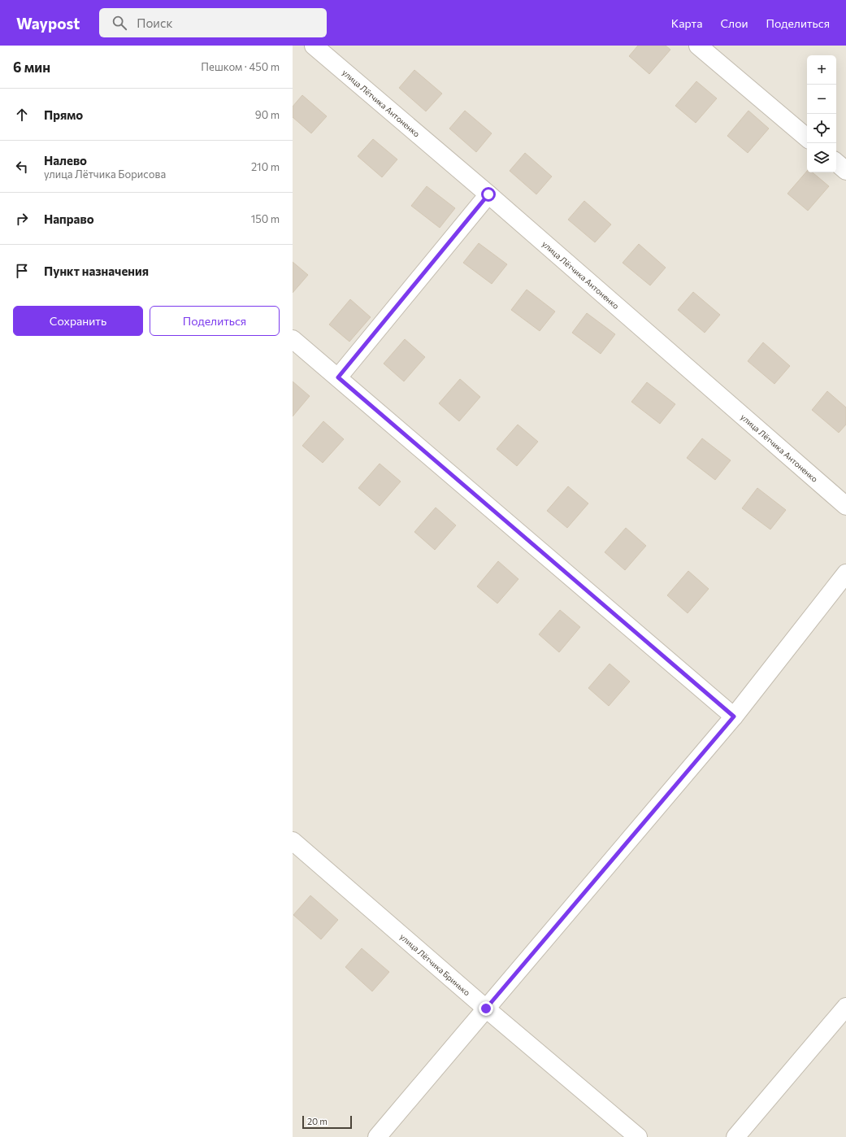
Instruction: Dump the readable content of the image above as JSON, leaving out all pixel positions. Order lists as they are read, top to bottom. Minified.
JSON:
{"streets":{"lane":["улица Лётчика Антоненко","улица Лётчика Бринько"]},"scale_bar":"20 m","page":{"header":"Waypost","search":"Поиск","nav":["Карта","Слои","Поделиться"],"heading":["6 мин","Пешком · 450 m"],"map_buttons":["+","−"],"list":[["Прямо","90 m"],["Налево","улица Лётчика Борисова","210 m"],["Направо","150 m"],"Пункт назначения"],"buttons":["Сохранить","Поделиться"],"scale":"20 m"}}
